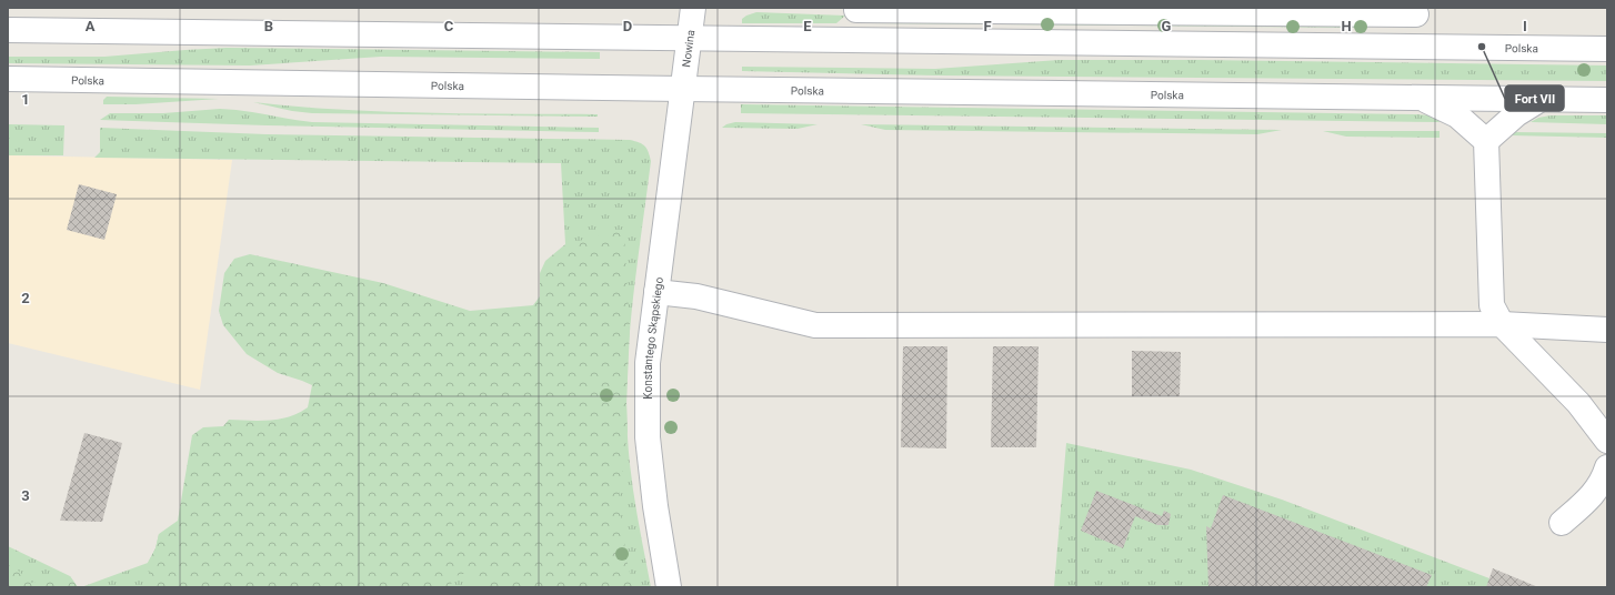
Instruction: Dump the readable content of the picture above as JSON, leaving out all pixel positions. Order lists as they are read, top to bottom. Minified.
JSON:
{"streets":{"street":["Nowina","Polska","Konstantego Skąpskiego"]},"crossings":[["Nowina","Polska"],["Nowina","Konstantego Skąpskiego"],["Polska","Konstantego Skąpskiego"]],"places":["Fort VII"],"grid":{"columns":["A","B","C","D","E","F","G","H","I"],"rows":["1","2","3"]}}
